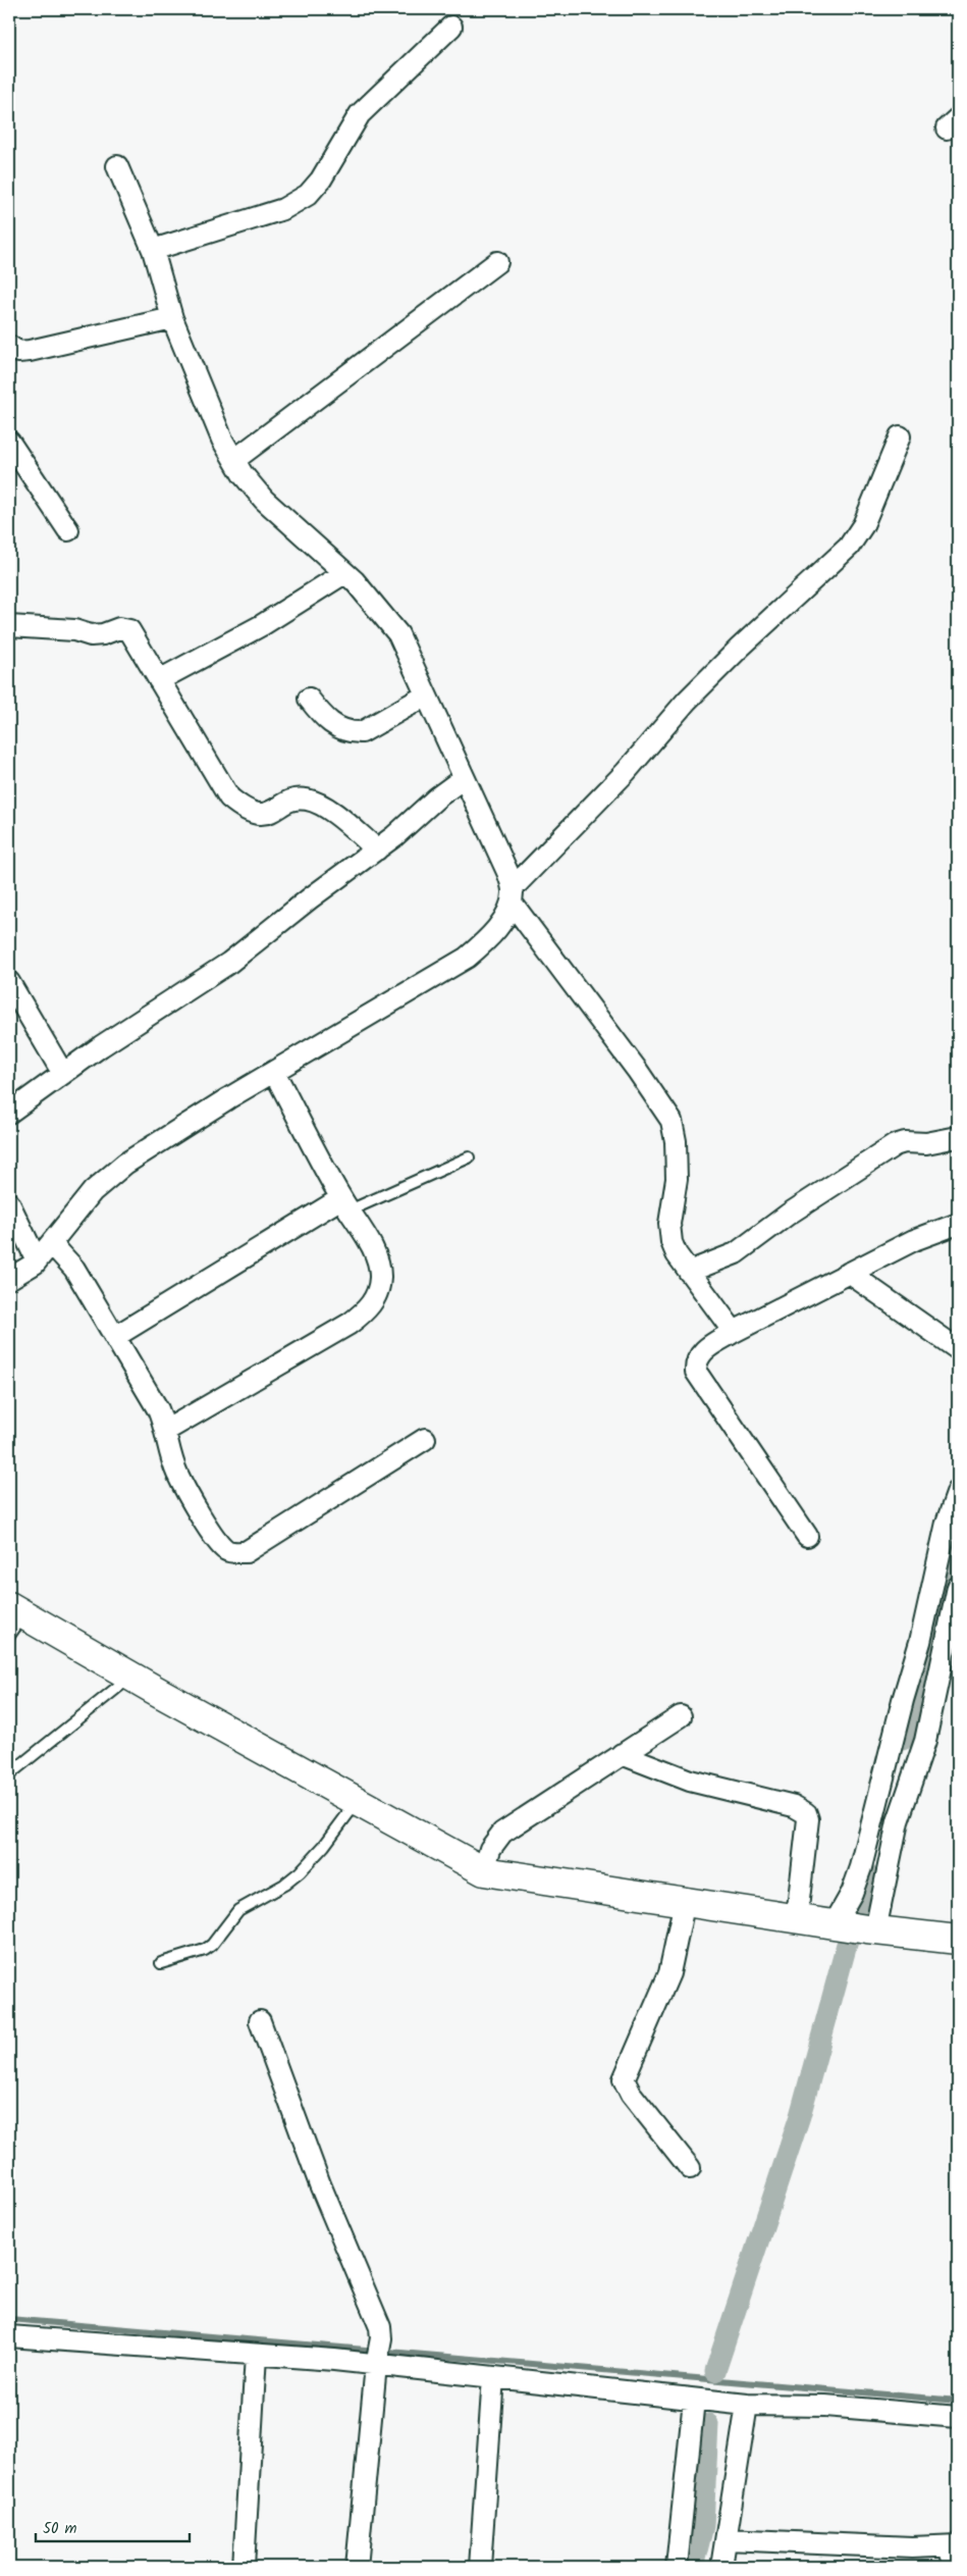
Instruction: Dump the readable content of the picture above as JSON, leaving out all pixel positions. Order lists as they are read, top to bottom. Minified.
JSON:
{"scale_bar":"50 m"}
